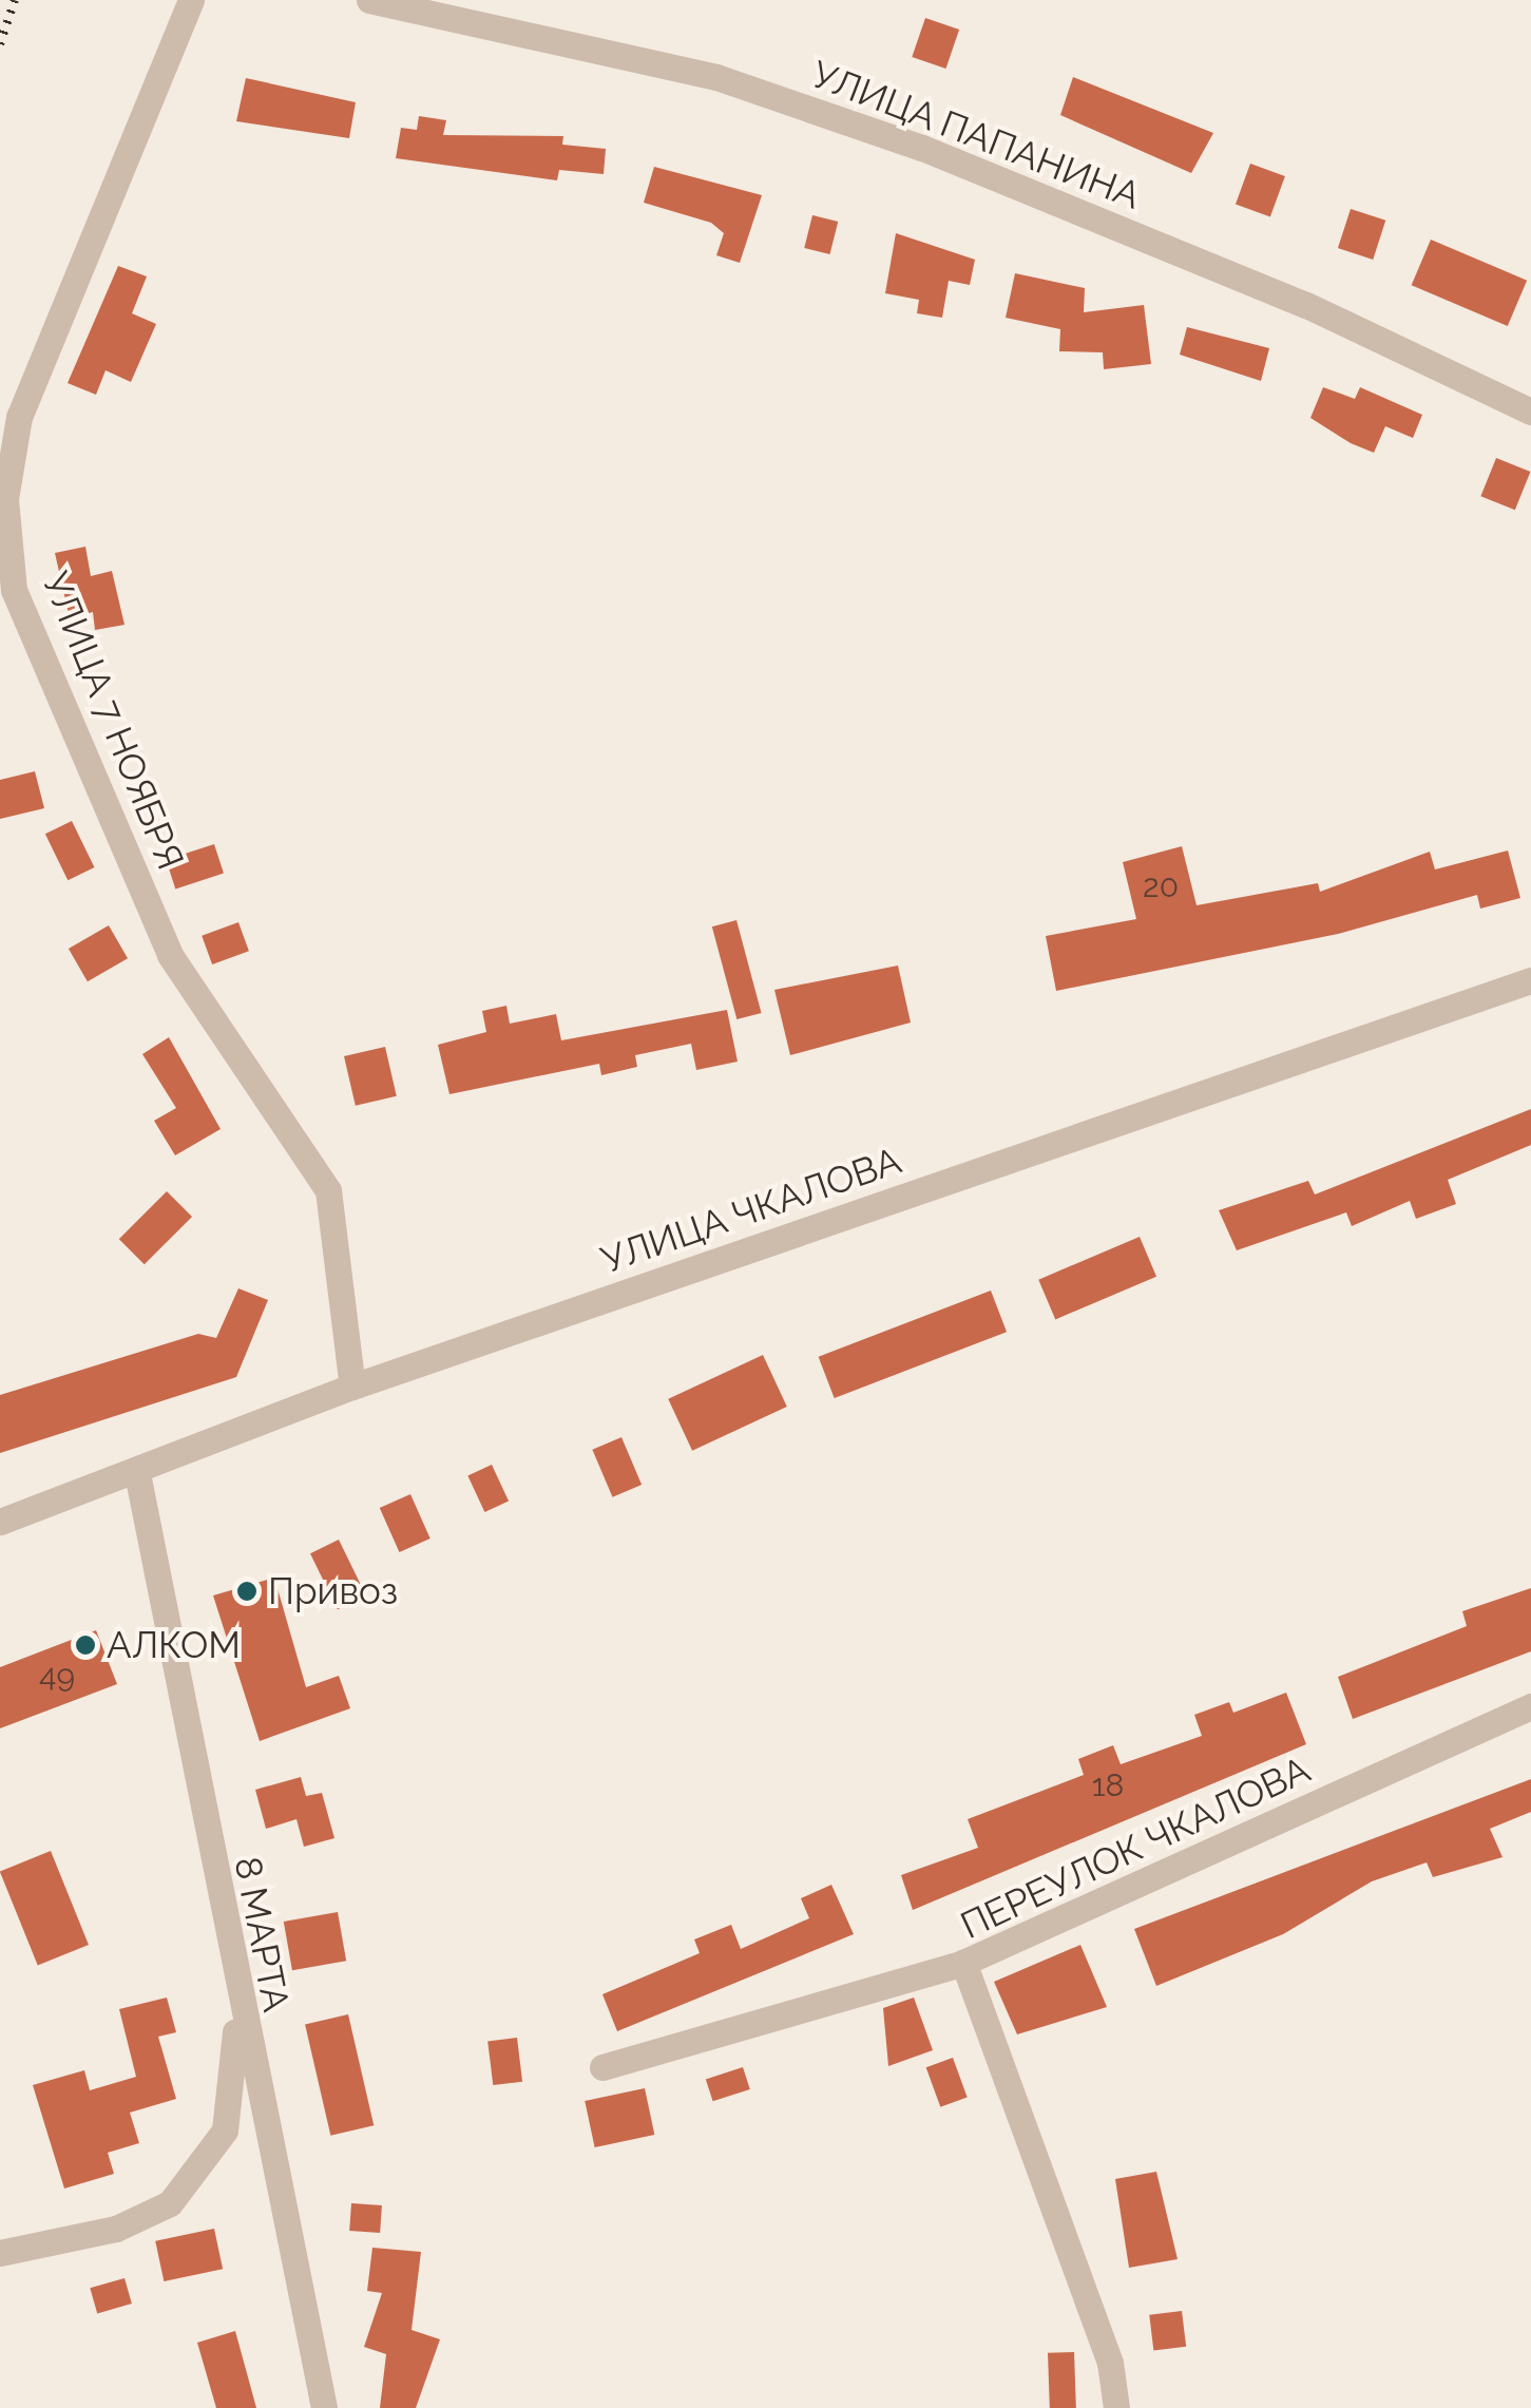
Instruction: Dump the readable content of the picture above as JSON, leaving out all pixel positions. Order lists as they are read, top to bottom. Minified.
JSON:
{"streets":{"street":["УЛИЦА ПАПАНИНА","УЛИЦА 7 НОЯБРЯ","УЛИЦА ЧКАЛОВА","ПЕРЕУЛОК ЧКАЛОВА","8 МАРТА"]},"crossings":[["УЛИЦА 7 НОЯБРЯ","УЛИЦА ЧКАЛОВА"],["УЛИЦА ЧКАЛОВА","8 МАРТА"]],"places":["Привоз","АЛКОМ"],"house_numbers":["20","49","18"]}
